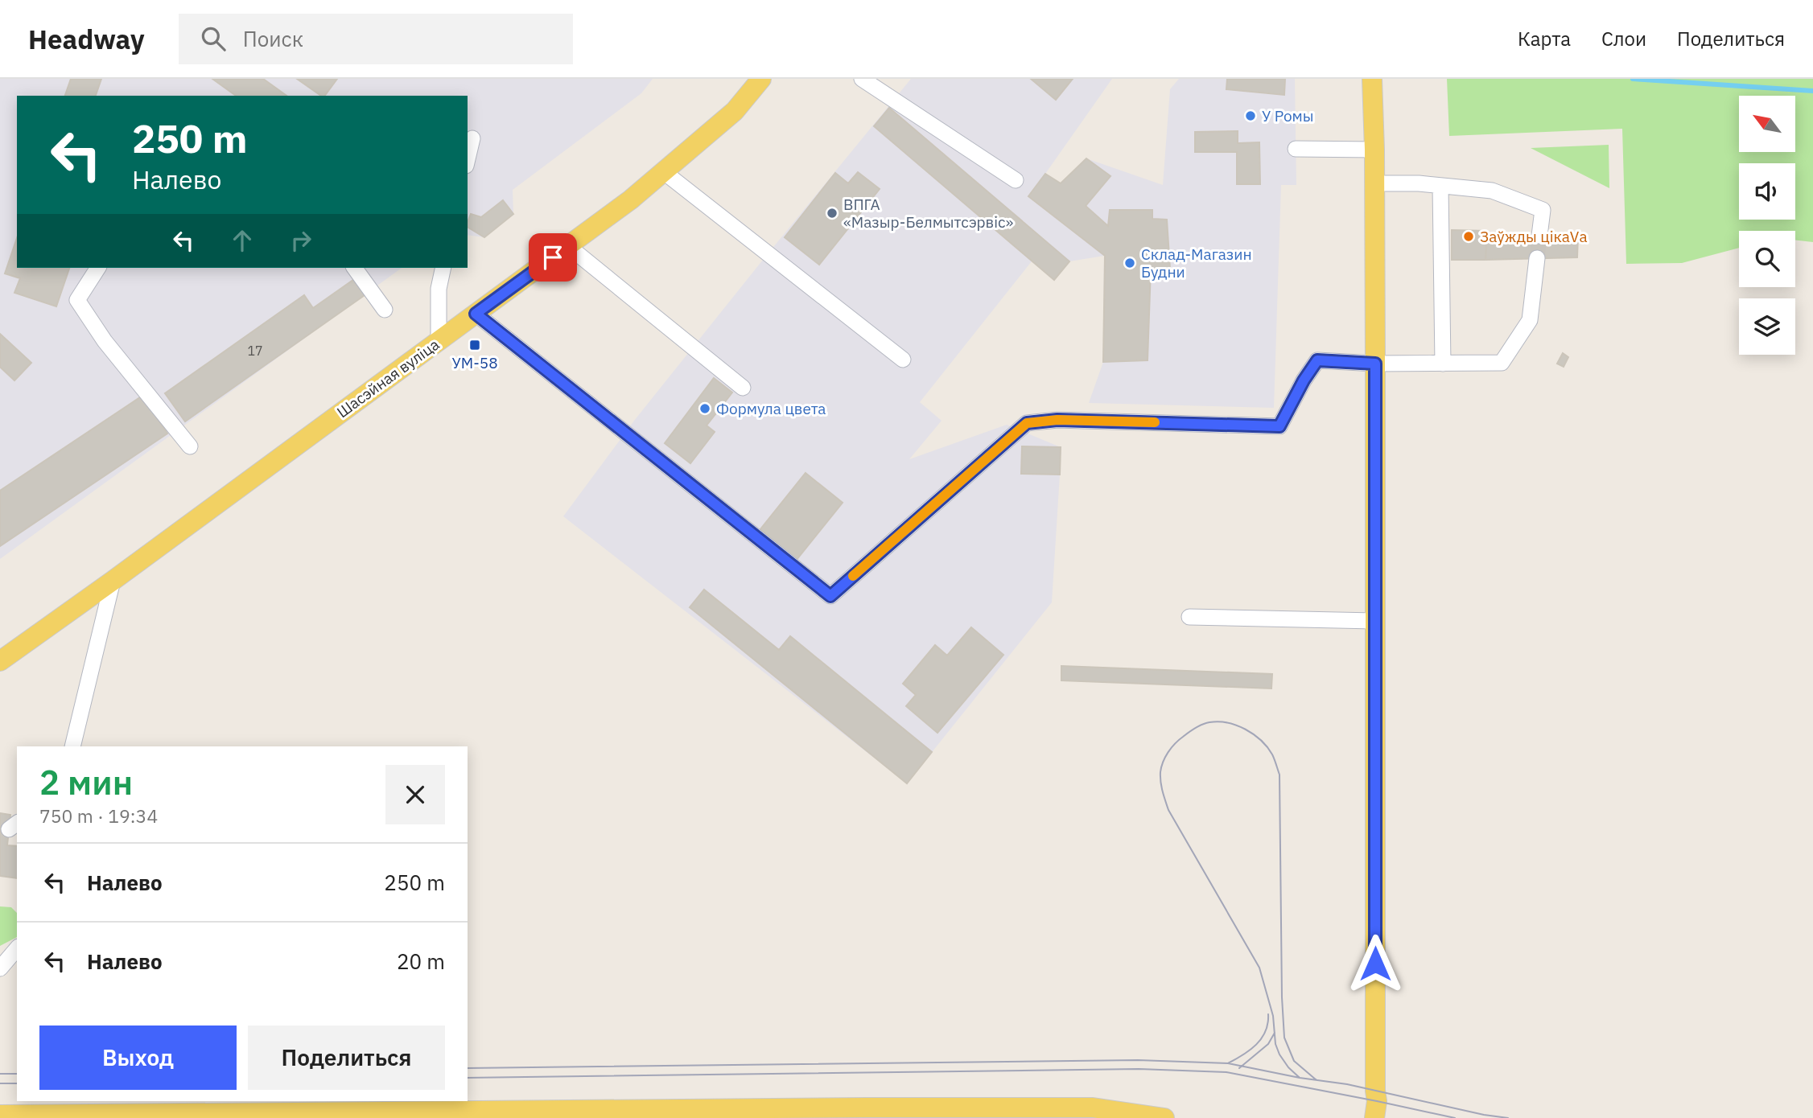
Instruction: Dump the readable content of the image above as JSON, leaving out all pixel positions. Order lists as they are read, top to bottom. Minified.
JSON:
{"streets":{"main road":["Шасэйная вуліца"]},"places":{"other":["У Ромы","ВПГА «Мазыр-Белмытсэрвіс»","Заўжды цікаVа","Склад-Магазин Будни","Формула цвета"],"transit":["УМ-58"]},"house_numbers":["17"],"north":"top left","page":{"header":"Headway","search":"Поиск","nav":["Карта","Слои","Поделиться"],"turn":["250 m","Налево"],"heading":["2 мин","750 m · 19:34"],"list":[{"name":"Налево","value":"250 m"},{"name":"Налево","value":"20 m"}],"buttons":["Выход","Поделиться"]}}
